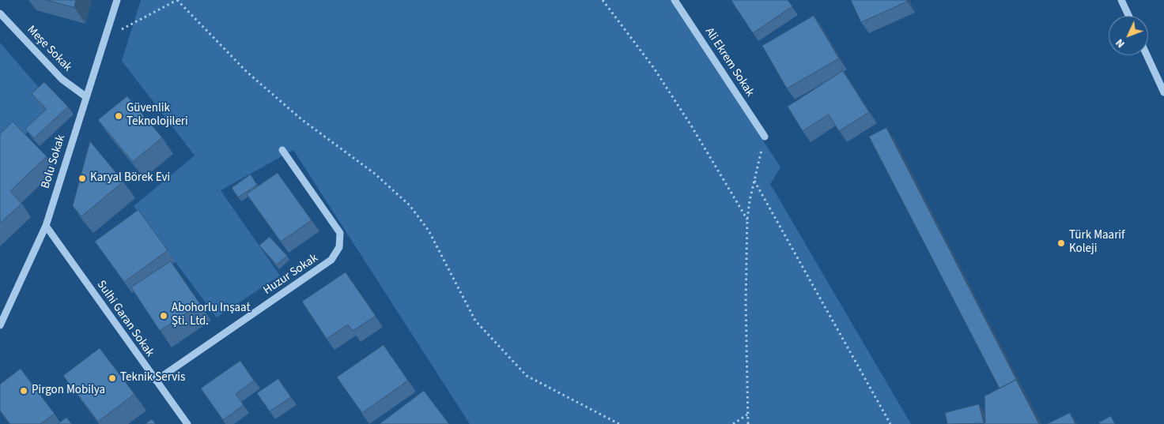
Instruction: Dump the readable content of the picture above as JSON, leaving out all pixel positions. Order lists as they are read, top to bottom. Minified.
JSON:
{"streets":{"street":["Meşe Sokak","Ali Ekrem Sokak","Bolu Sokak","Huzur Sokak","Sulhi Garan Sokak"]},"crossings":[["Meşe Sokak","Bolu Sokak"],["Bolu Sokak","Sulhi Garan Sokak"],["Huzur Sokak","Sulhi Garan Sokak"]],"places":["Güvenlik Teknolojileri","Karyal Börek Evi","Türk Maarif Koleji","Abohorlu Inşaat Şti. Ltd.","Teknik Servis","Pirgon Mobilya"],"north":"bottom left"}
